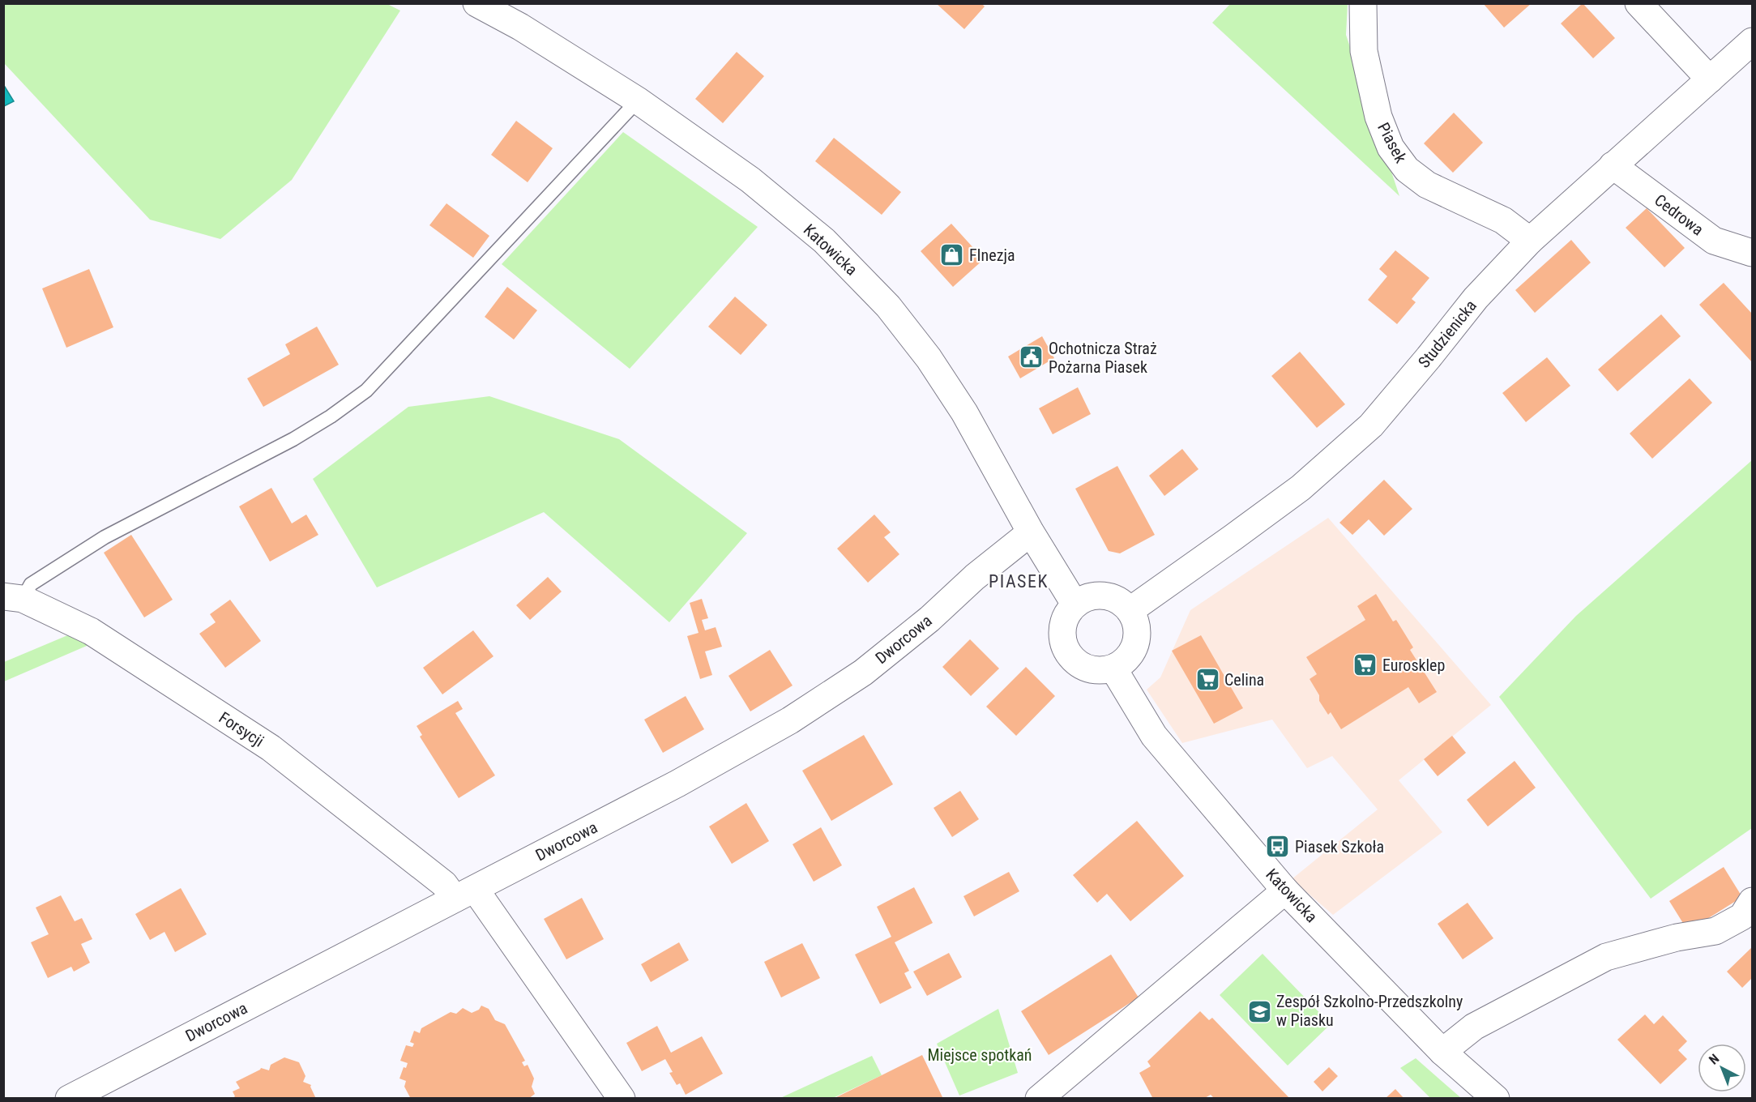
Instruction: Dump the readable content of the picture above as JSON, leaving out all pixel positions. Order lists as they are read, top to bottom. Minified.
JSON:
{"streets":{"street":["Piasek","Cedrowa","Katowicka","Studzienicka","Dworcowa","Forsycji"]},"crossings":[["Piasek","Studzienicka"],["Cedrowa","Studzienicka"],["Katowicka","Studzienicka"],["Katowicka","Dworcowa"],["Dworcowa","Forsycji"]],"districts":["PIASEK"],"parks":["Miejsce spotkań"],"places":{"shop":["FInezja"],"public building":["Ochotnicza Straż Pożarna Piasek"],"supermarket":["Eurosklep","Celina"],"bus stop":["Piasek Szkoła"],"school or university":["Zespół Szkolno-Przedszkolny w Piasku"]},"north":"top left"}
